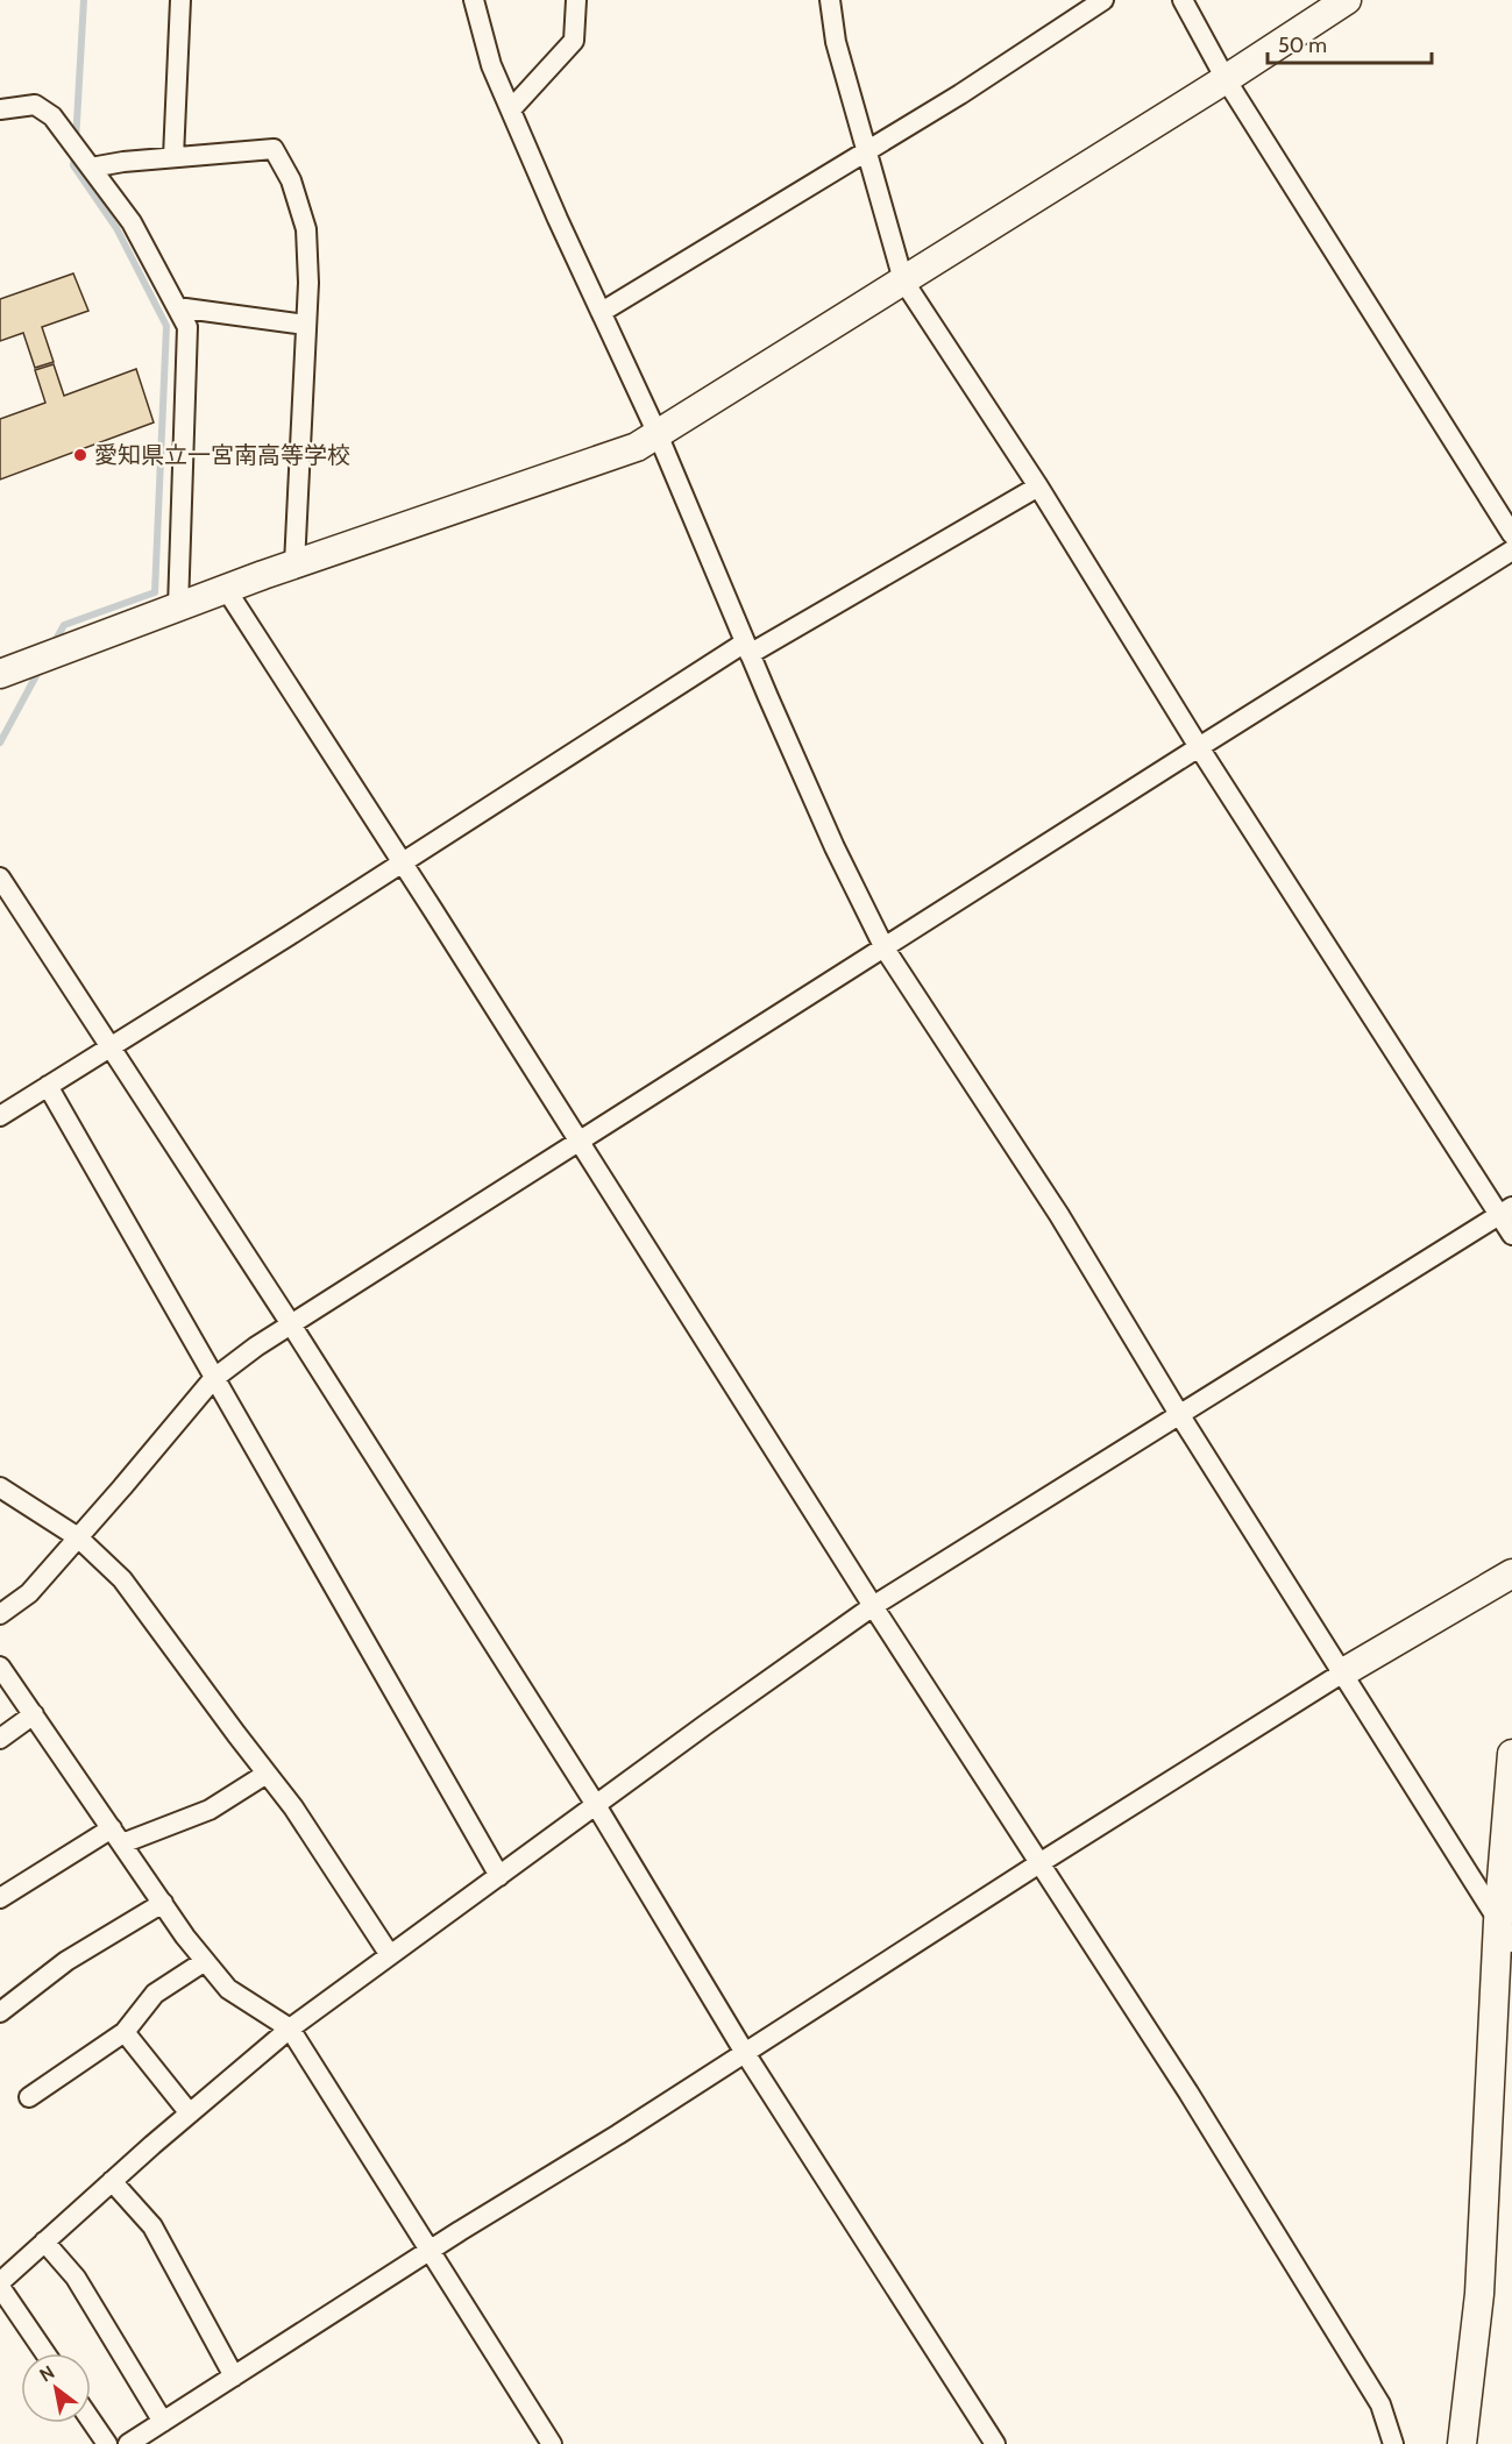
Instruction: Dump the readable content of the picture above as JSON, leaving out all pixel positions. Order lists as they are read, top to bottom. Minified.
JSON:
{"places":["愛知県立一宮南高等学校"],"scale_bar":"50 m","north":"top left"}
